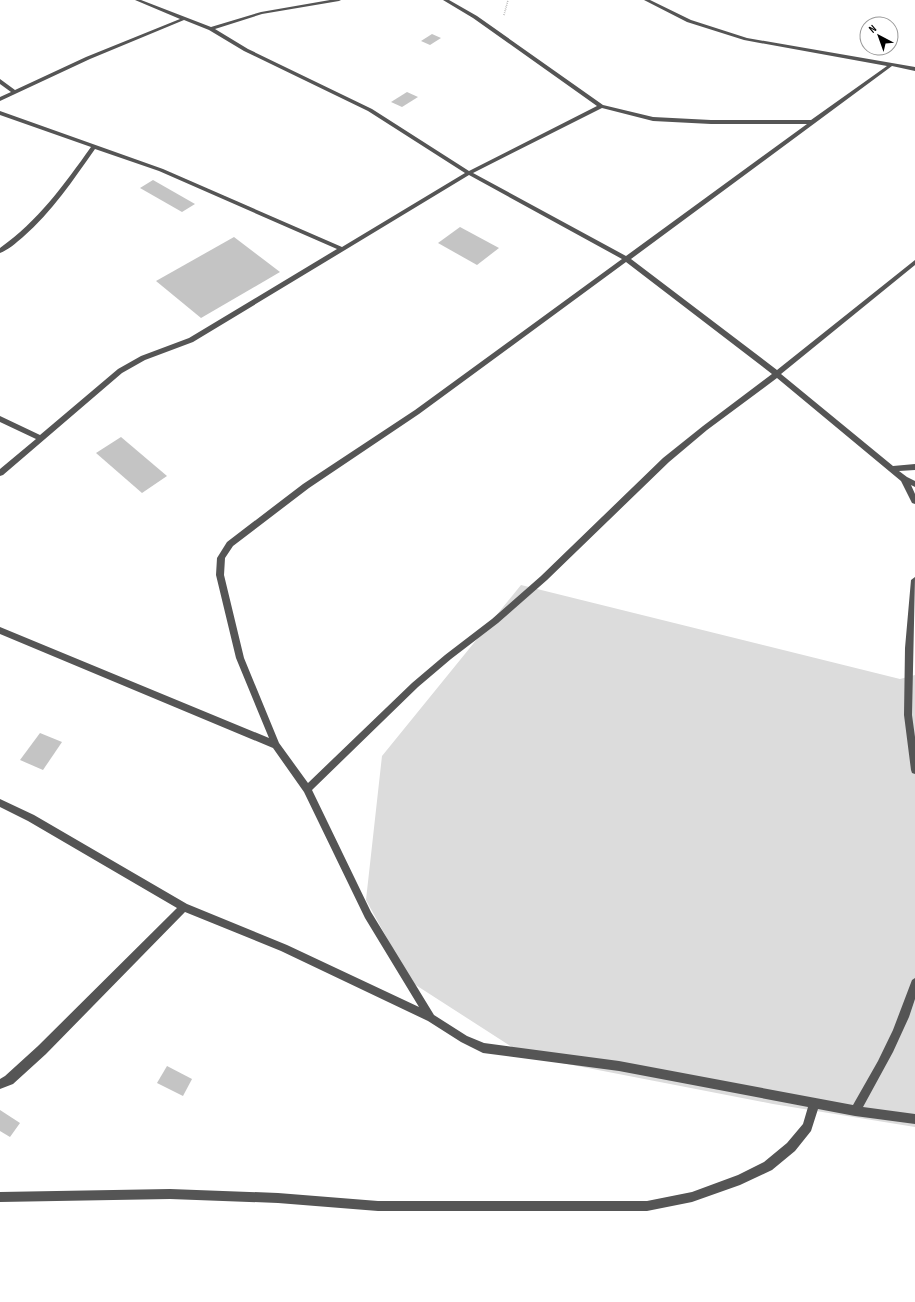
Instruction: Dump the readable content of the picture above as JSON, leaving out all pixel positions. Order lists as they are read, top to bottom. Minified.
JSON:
{"north":"top left"}
